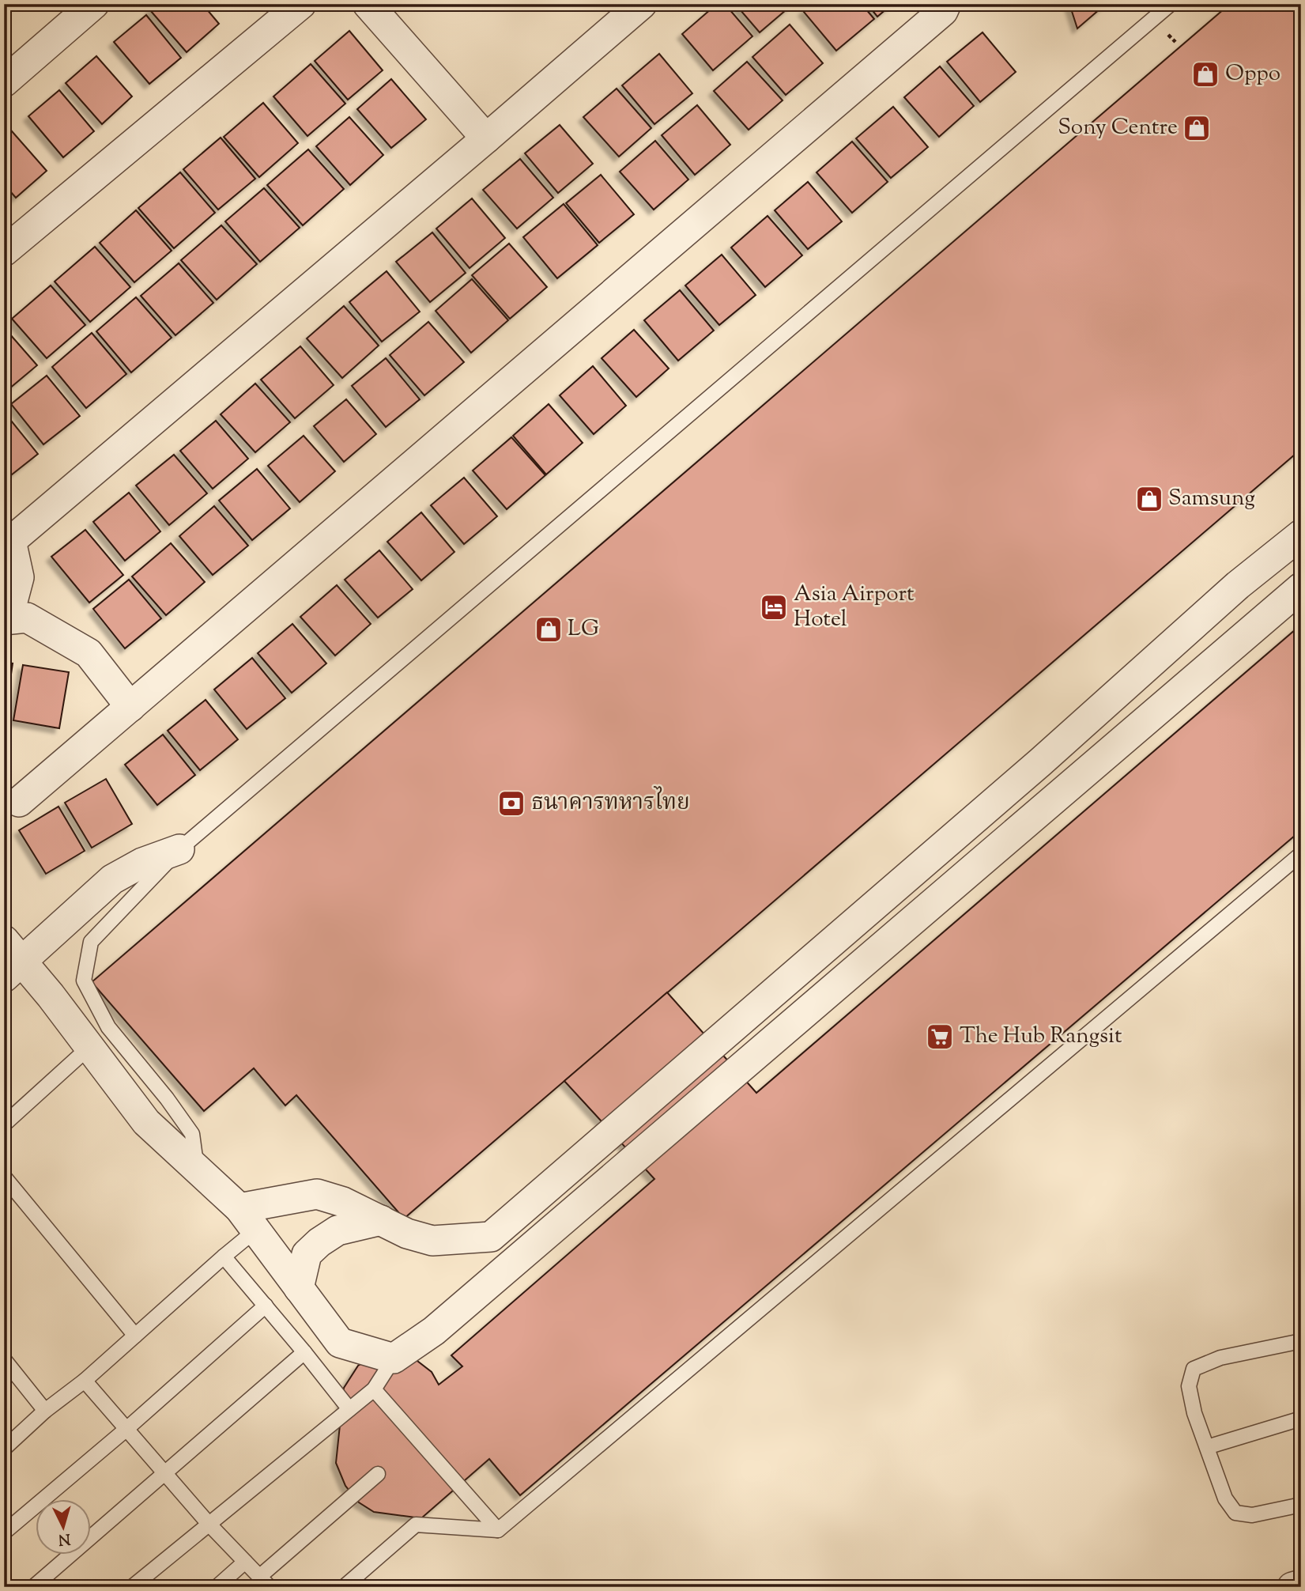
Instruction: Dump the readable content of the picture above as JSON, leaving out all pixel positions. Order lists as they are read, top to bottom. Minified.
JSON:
{"places":{"shop":["Oppo","Sony Centre","Samsung","LG"],"hotel":["Asia Airport Hotel"],"bank":["ธนาคารทหารไทย"],"supermarket":["The Hub Rangsit"]},"north":"bottom"}
